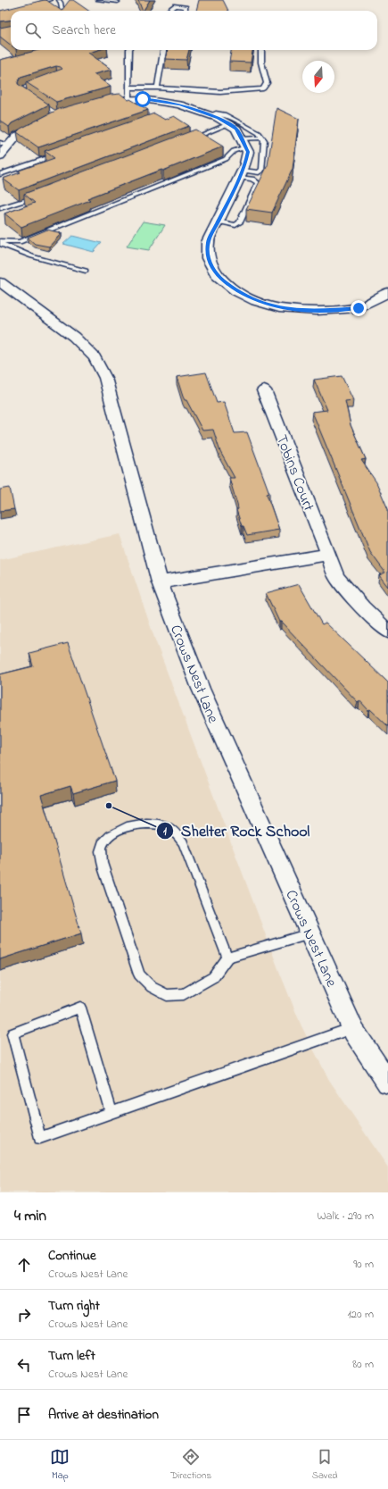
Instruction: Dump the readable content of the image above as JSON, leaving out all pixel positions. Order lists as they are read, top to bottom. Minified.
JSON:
{"streets":{"street":["Tobins Court","Crows Nest Lane"]},"places":["Shelter Rock School"],"north":"bottom","page":{"search":"Search here","heading":["4 min","Walk · 290 m"],"list":[["Continue","Crows Nest Lane","90 m"],["Turn right","Crows Nest Lane","120 m"],["Turn left","Crows Nest Lane","80 m"],"Arrive at destination"],"nav":["Map","Directions","Saved"]}}
